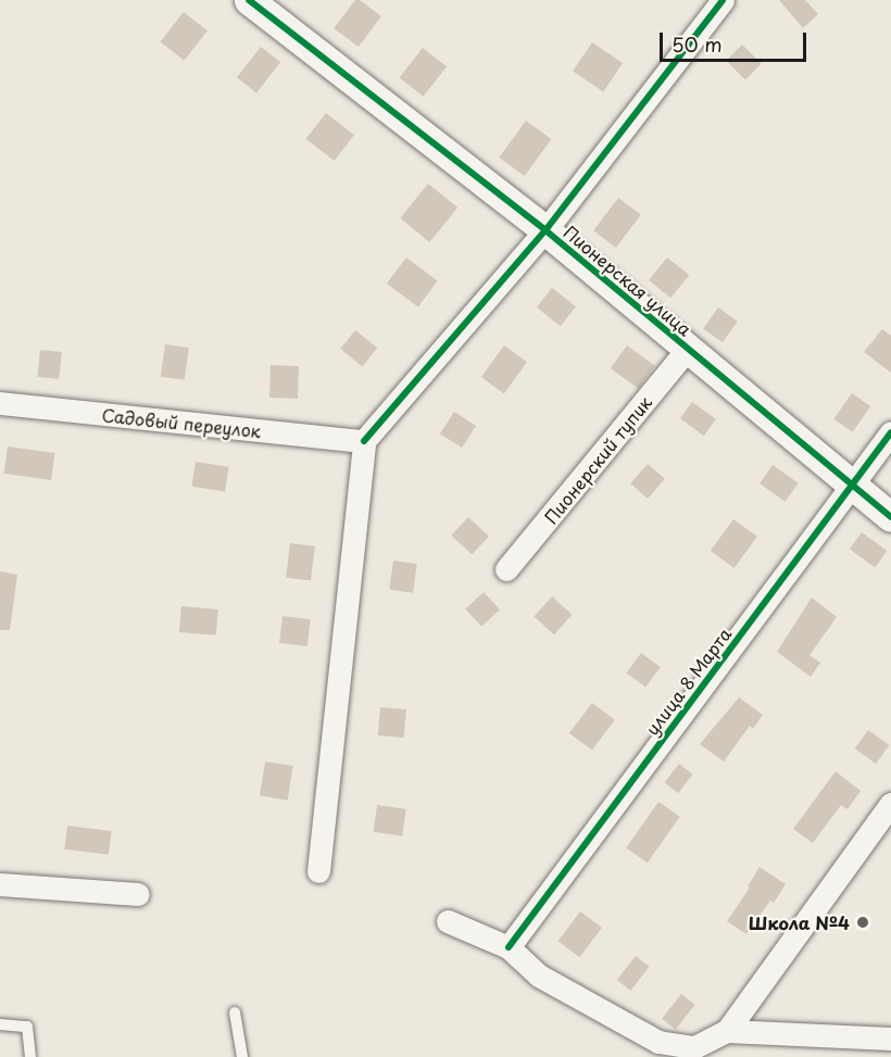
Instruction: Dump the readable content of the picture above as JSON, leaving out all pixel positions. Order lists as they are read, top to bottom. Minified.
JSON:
{"streets":{"street":["Пионерская улица","Садовый переулок","Пионерский тупик","улица 8 Марта"]},"crossings":[["Пионерская улица","Пионерский тупик"],["Пионерская улица","улица 8 Марта"]],"places":["Школа №4"],"scale_bar":"50 m"}
